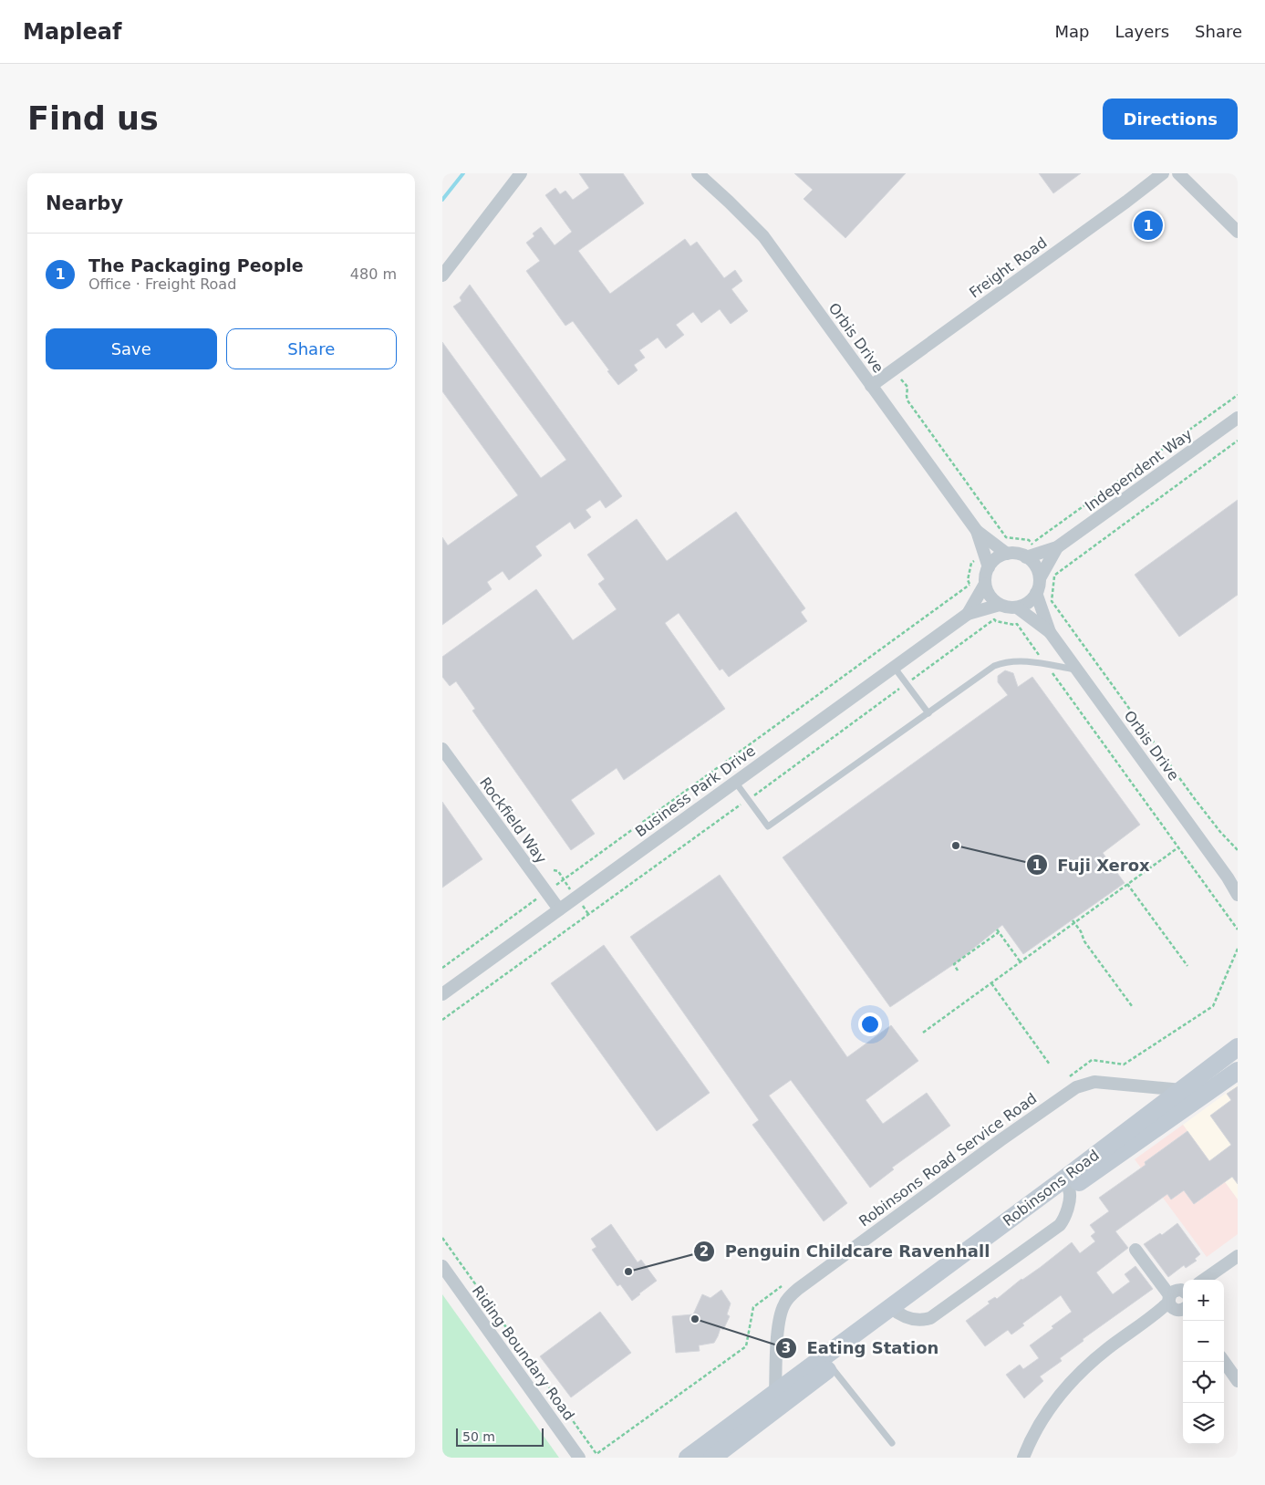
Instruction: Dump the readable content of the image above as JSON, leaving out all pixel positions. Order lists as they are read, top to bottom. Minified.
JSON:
{"streets":{"main road":["Robinsons Road"],"street":["Freight Road","Orbis Drive","Independent Way","Business Park Drive","Rockfield Way","Robinsons Road Service Road","Riding Boundary Road"]},"crossings":[["Freight Road","Orbis Drive"],["Orbis Drive","Independent Way"],["Orbis Drive","Business Park Drive"],["Independent Way","Business Park Drive"],["Business Park Drive","Rockfield Way"],["Robinsons Road Service Road","Robinsons Road"]],"places":["Fuji Xerox","Penguin Childcare Ravenhall","Eating Station"],"scale_bar":"50 m","page":{"header":"Mapleaf","nav":["Map","Layers","Share"],"buttons":["Directions",["Save","Share"]],"title":"Find us","heading":"Nearby","pins":"1","list":[{"mark":"1","name":"The Packaging People","note":"Office · Freight Road","value":"480 m"}],"map_buttons":["+","−"],"scale":"50 m"}}
